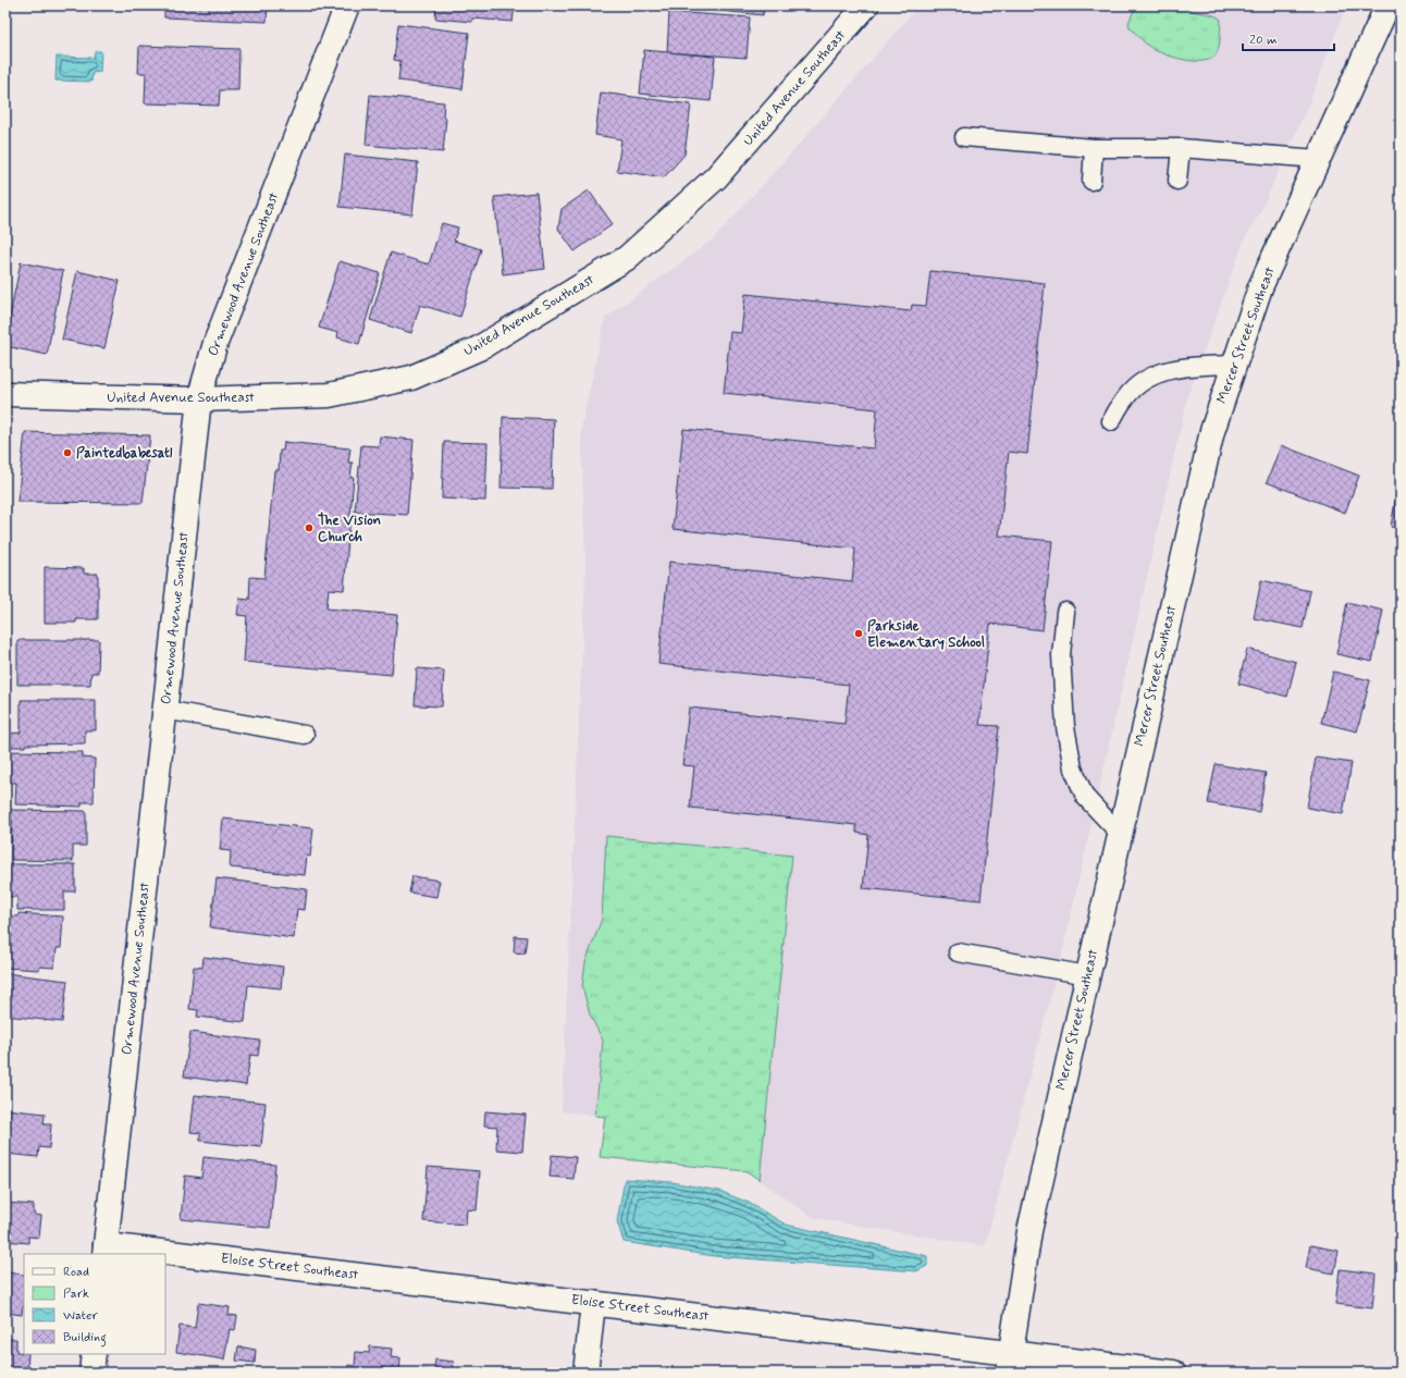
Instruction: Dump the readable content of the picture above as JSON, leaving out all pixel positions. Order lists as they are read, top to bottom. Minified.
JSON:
{"streets":{"street":["United Avenue Southeast","Ormewood Avenue Southeast","Mercer Street Southeast","Eloise Street Southeast"]},"crossings":[["United Avenue Southeast","Ormewood Avenue Southeast"],["Ormewood Avenue Southeast","Eloise Street Southeast"],["Mercer Street Southeast","Eloise Street Southeast"]],"places":["Paintedbabesatl","The Vision Church","Parkside Elementary School"],"legend":["Road","Park","Water","Building"],"scale_bar":"20 m"}
